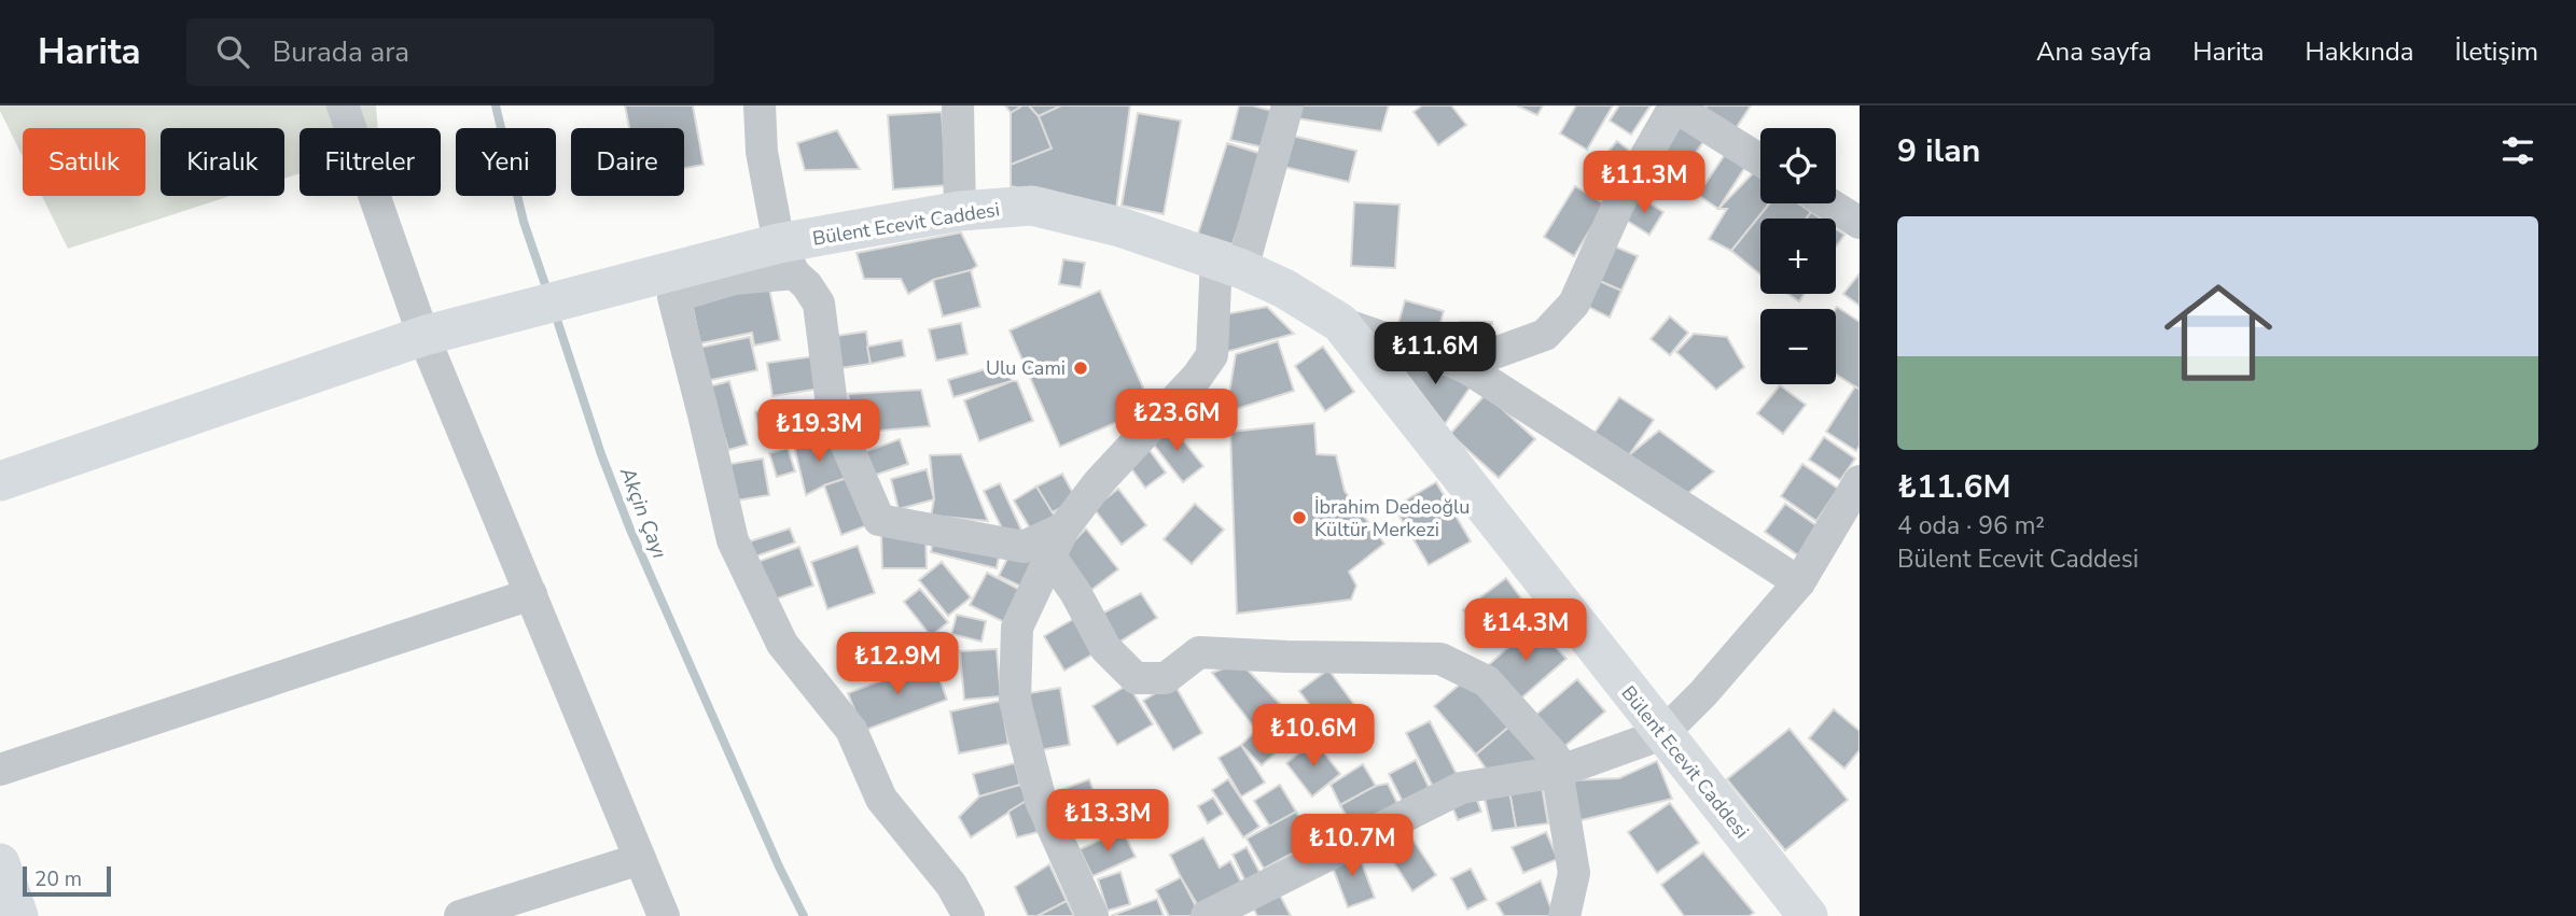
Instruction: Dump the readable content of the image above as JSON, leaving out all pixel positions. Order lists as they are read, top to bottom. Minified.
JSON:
{"streets":{"main road":["Bülent Ecevit Caddesi"]},"water":["Akçin Çayı"],"places":["Ulu Cami","İbrahim Dedeoğlu Kültür Merkezi"],"scale_bar":"20 m","page":{"header":"Harita","search":"Burada ara","nav":["Ana sayfa","Harita","Hakkında","İletişim"],"heading":"9 ilan","map_buttons":["+","−"],"chip":["Satılık","Kiralık","Filtreler","Yeni","Daire"],"price":["₺11.3M","₺11.6M","₺23.6M","₺19.3M","₺14.3M","₺12.9M","₺10.6M","₺13.3M","₺10.7M"],"list":[{"name":"₺11.6M","note":"4 oda · 96 m² · Bülent Ecevit Caddesi"}],"scale":"20 m"}}
